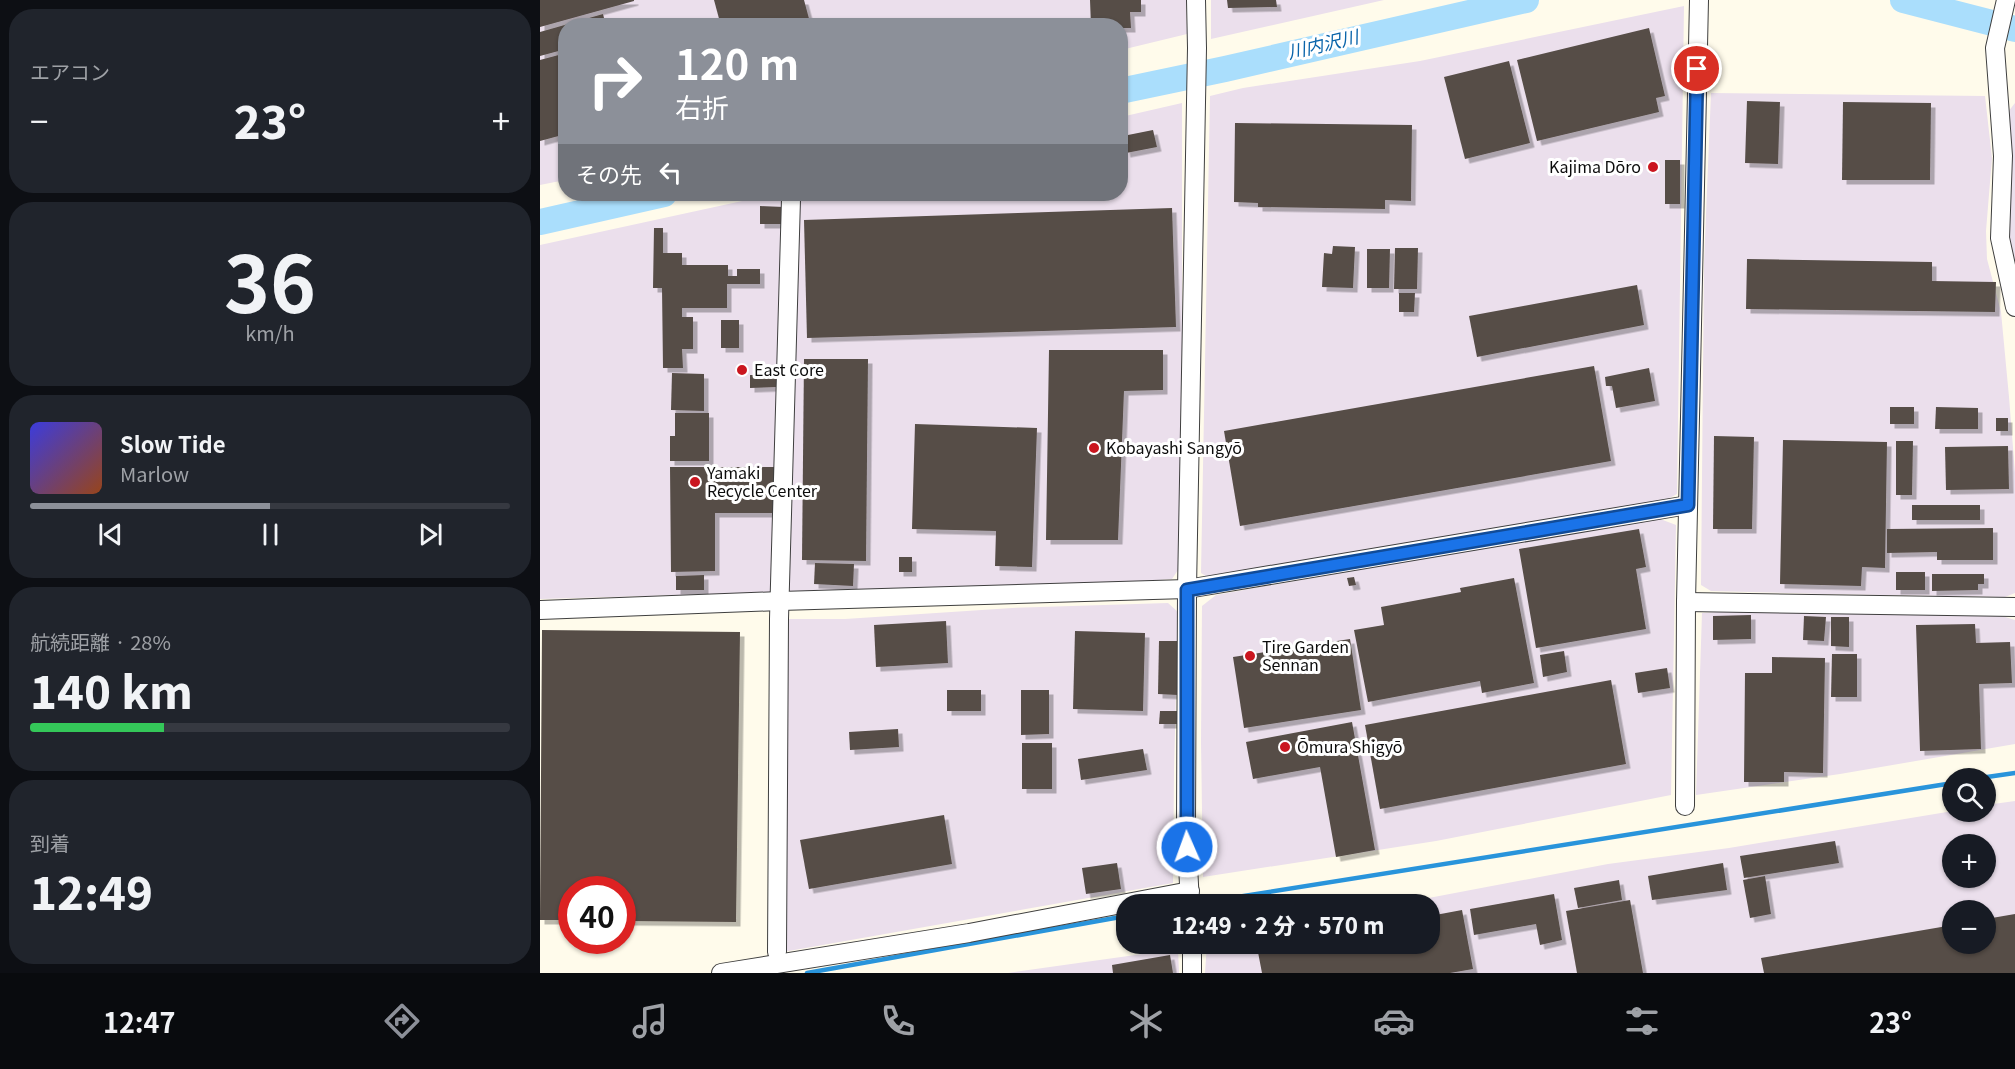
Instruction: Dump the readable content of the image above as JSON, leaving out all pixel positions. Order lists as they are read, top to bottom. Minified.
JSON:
{"water":["川内沢川"],"places":["Kajima Dōro","East Core","Kobayashi Sangyō","Yamaki Recycle Center","Tire Garden Sennan","Ōmura Shigyō"],"page":{"tile":["エアコン",["36","km/h"],["航続距離 · 28%","140 km"],["到着","12:49"]],"turn":["120 m","右折"],"heat":["−","23°","+"],"then":"その先","song":["Slow Tide","Marlow"],"map_buttons":["+","−"],"limit":"40","trip":"12:49 · 2 分 · 570 m","tabs":["12:47","23°"]}}
